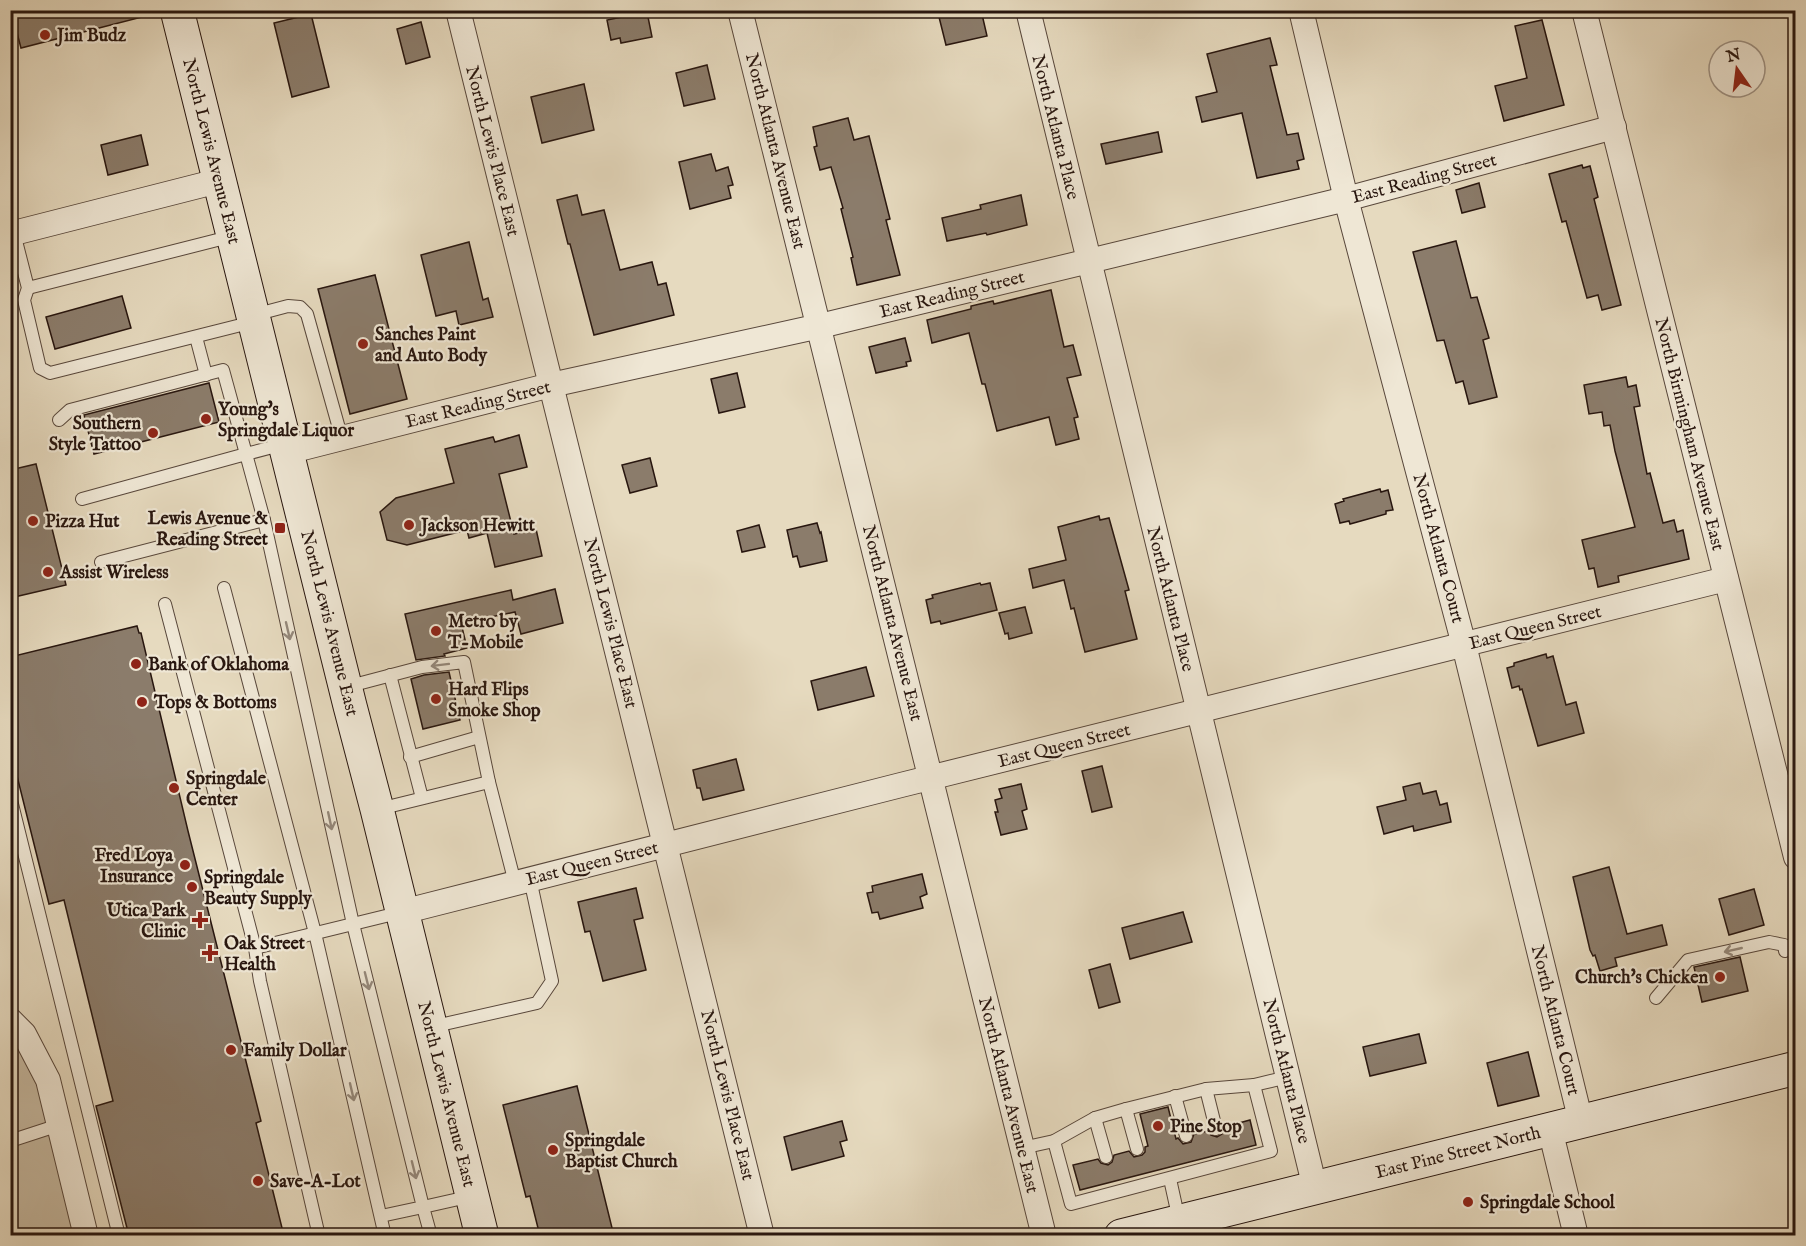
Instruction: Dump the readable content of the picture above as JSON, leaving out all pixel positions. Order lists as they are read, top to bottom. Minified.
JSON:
{"streets":{"main road":["North Lewis Avenue East","East Pine Street North"],"street":["North Atlanta Place","North Lewis Place East","North Atlanta Avenue East","East Reading Street","North Birmingham Avenue East","North Atlanta Court","East Queen Street"]},"crossings":[["North Atlanta Place","East Reading Street"],["North Atlanta Place","East Queen Street"],["North Atlanta Place","East Pine Street North"],["North Lewis Avenue East","East Reading Street"],["North Lewis Avenue East","East Queen Street"],["North Lewis Place East","East Reading Street"],["North Lewis Place East","East Queen Street"],["North Atlanta Avenue East","East Reading Street"],["North Atlanta Avenue East","East Queen Street"],["East Reading Street","North Birmingham Avenue East"],["East Reading Street","North Atlanta Court"],["North Birmingham Avenue East","East Queen Street"],["North Atlanta Court","East Queen Street"],["North Atlanta Court","East Pine Street North"]],"places":{"other":["Jim Budz","Sanches Paint and Auto Body","Young's Springdale Liquor","Southern Style Tattoo","Pizza Hut","Jackson Hewitt","Assist Wireless","Metro by T-Mobile","Bank of Oklahoma","Hard Flips Smoke Shop","Tops & Bottoms","Springdale Center","Fred Loya Insurance","Springdale Beauty Supply","Church's Chicken","Family Dollar","Pine Stop","Springdale Baptist Church","Save-A-Lot","Springdale School"],"transit":["Lewis Avenue & Reading Street"],"health":["Utica Park Clinic","Oak Street Health"]},"north":"top"}
